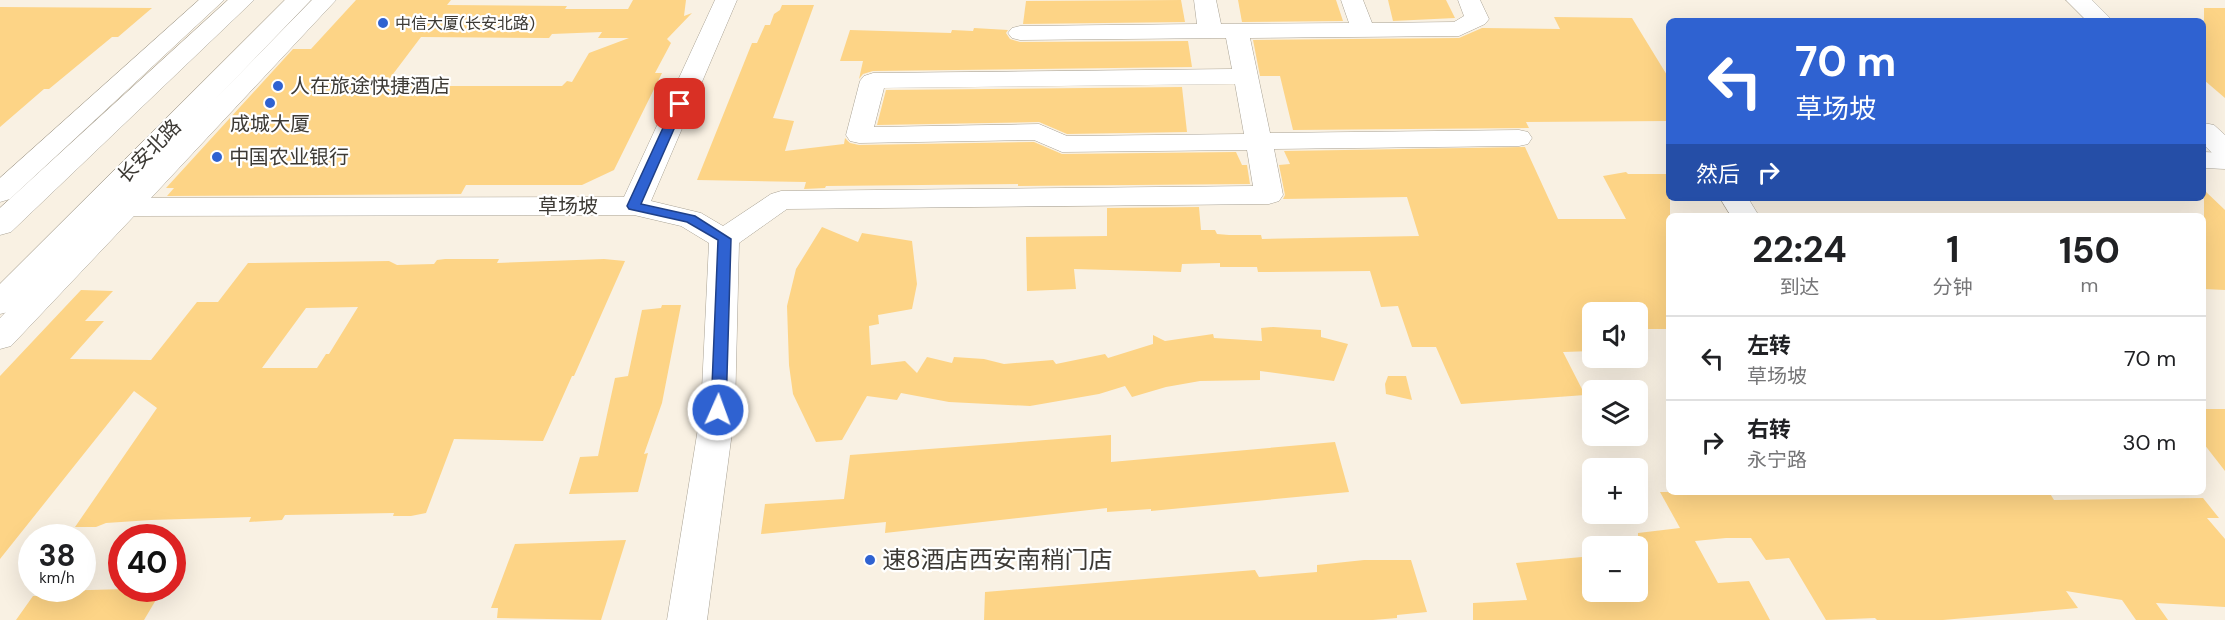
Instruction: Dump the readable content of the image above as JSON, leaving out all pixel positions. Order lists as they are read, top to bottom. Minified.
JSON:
{"streets":{"main road":["长安北路"],"street":["草场坡"]},"crossings":[["长安北路","草场坡"]],"places":["中信大厦(长安北路)","人在旅途快捷酒店","成城大厦","中国农业银行","速8酒店西安南稍门店"],"page":{"turn":["70 m","草场坡"],"then":"然后","eta":["22:24","到达","1","分钟","150","m"],"map_buttons":["+","−"],"list":[{"name":"左转","note":"草场坡","value":"70 m"},{"name":"右转","note":"永宁路","value":"30 m"}],"speed":"38 km/h","limit":"40"}}
